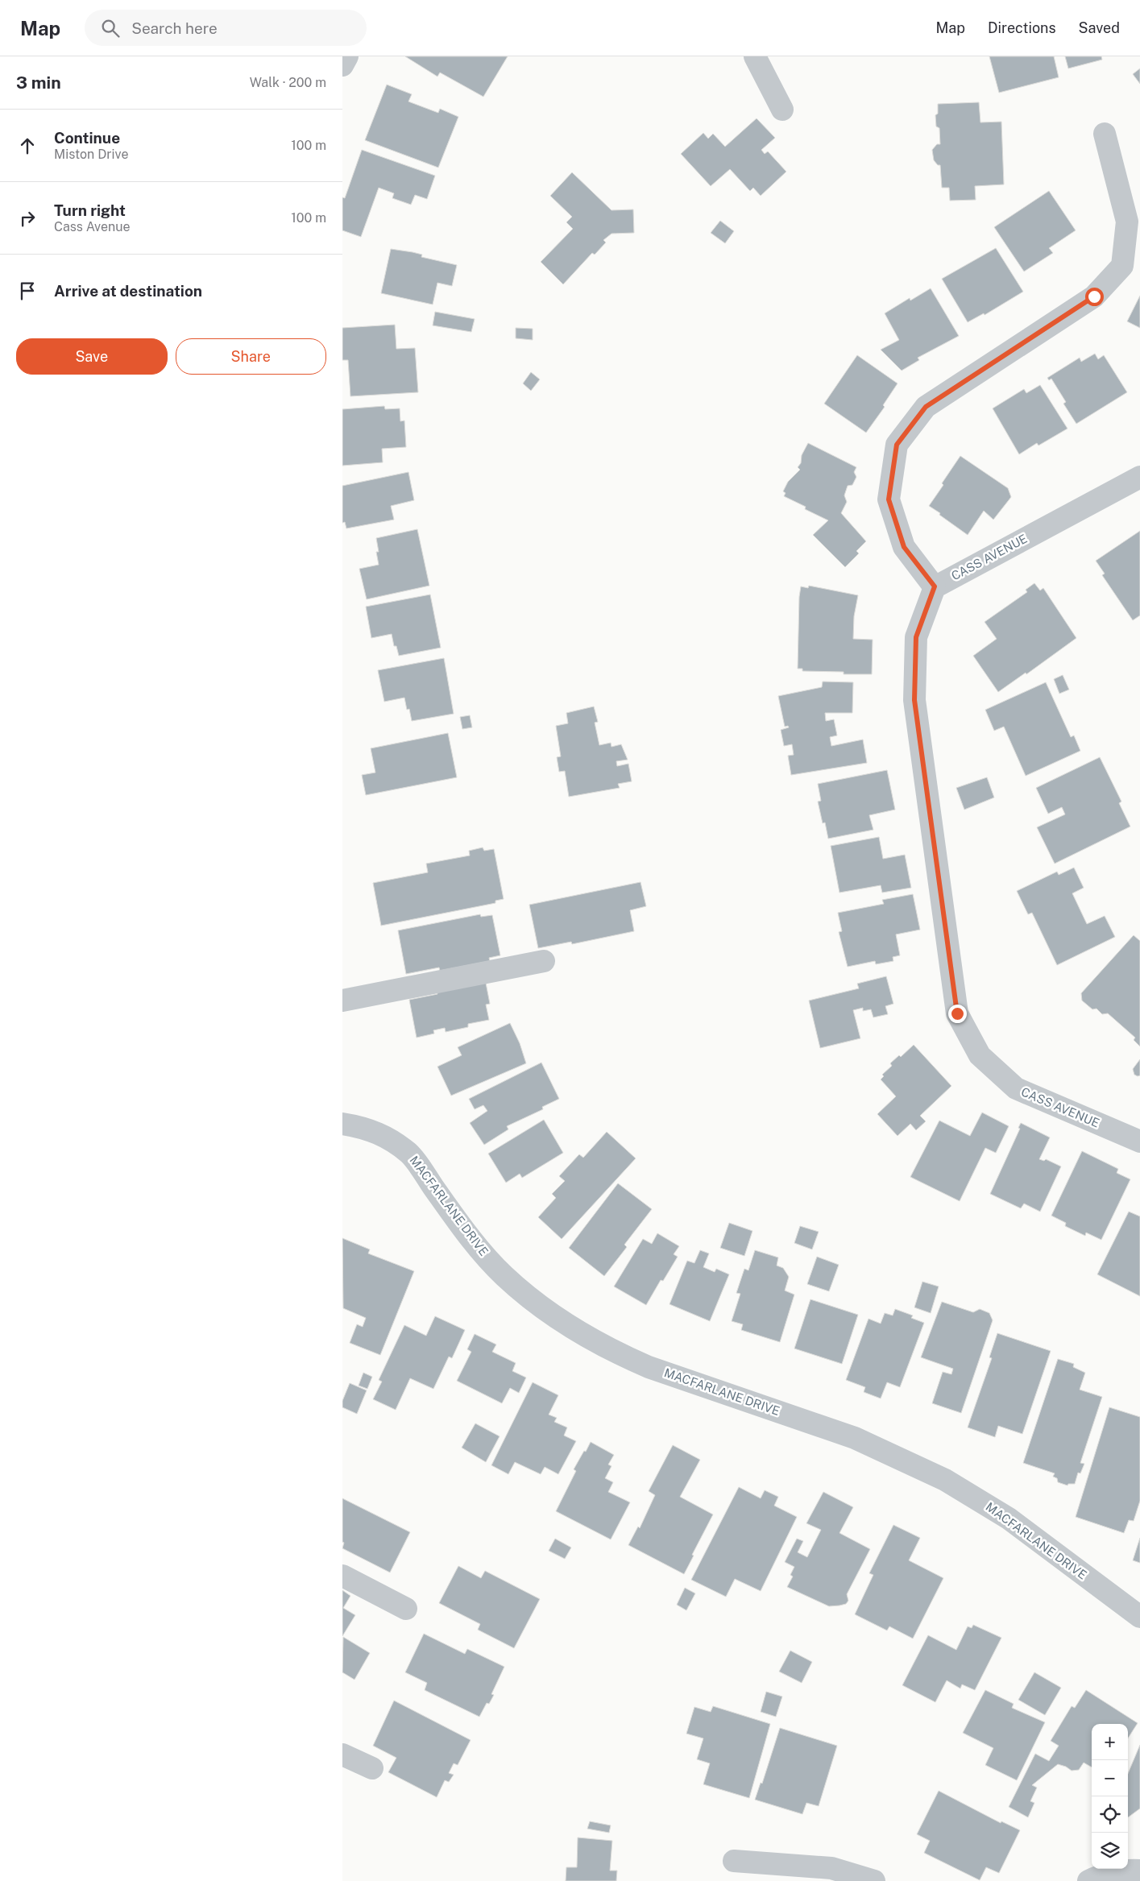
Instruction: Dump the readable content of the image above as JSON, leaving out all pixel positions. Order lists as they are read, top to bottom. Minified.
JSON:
{"streets":{"street":["CASS AVENUE","MACFARLANE DRIVE"]},"page":{"header":"Map","search":"Search here","nav":["Map","Directions","Saved"],"heading":["3 min","Walk · 200 m"],"list":[["Continue","Miston Drive","100 m"],["Turn right","Cass Avenue","100 m"],"Arrive at destination"],"buttons":["Save","Share"],"map_buttons":["+","−"]}}
